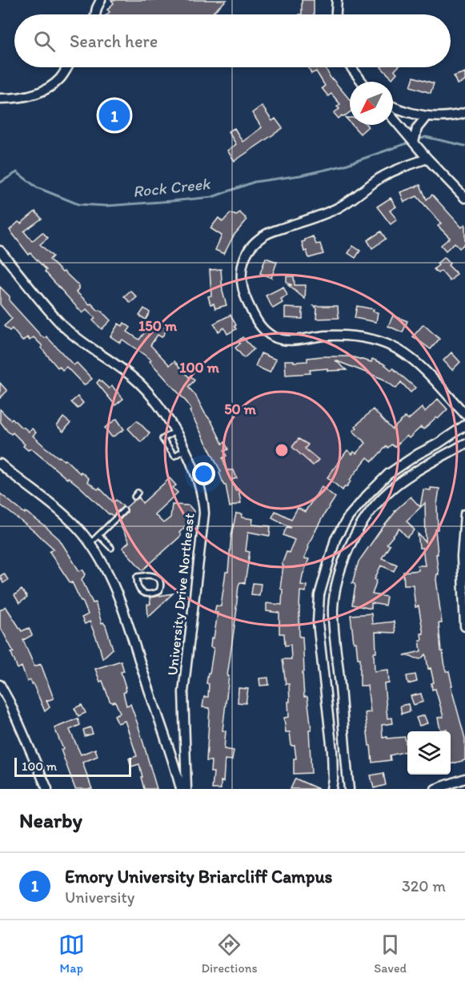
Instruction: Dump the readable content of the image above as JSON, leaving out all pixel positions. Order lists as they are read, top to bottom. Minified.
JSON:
{"streets":{"street":["University Drive Northeast"]},"water":["Rock Creek"],"scale_bar":"100 m","north":"bottom left","page":{"search":"Search here","pins":"1","scale":"100 m","heading":"Nearby","list":[{"mark":"1","name":"Emory University Briarcliff Campus","note":"University","value":"320 m"}],"nav":["Map","Directions","Saved"]},"rings":["150 m","100 m","50 m"]}
